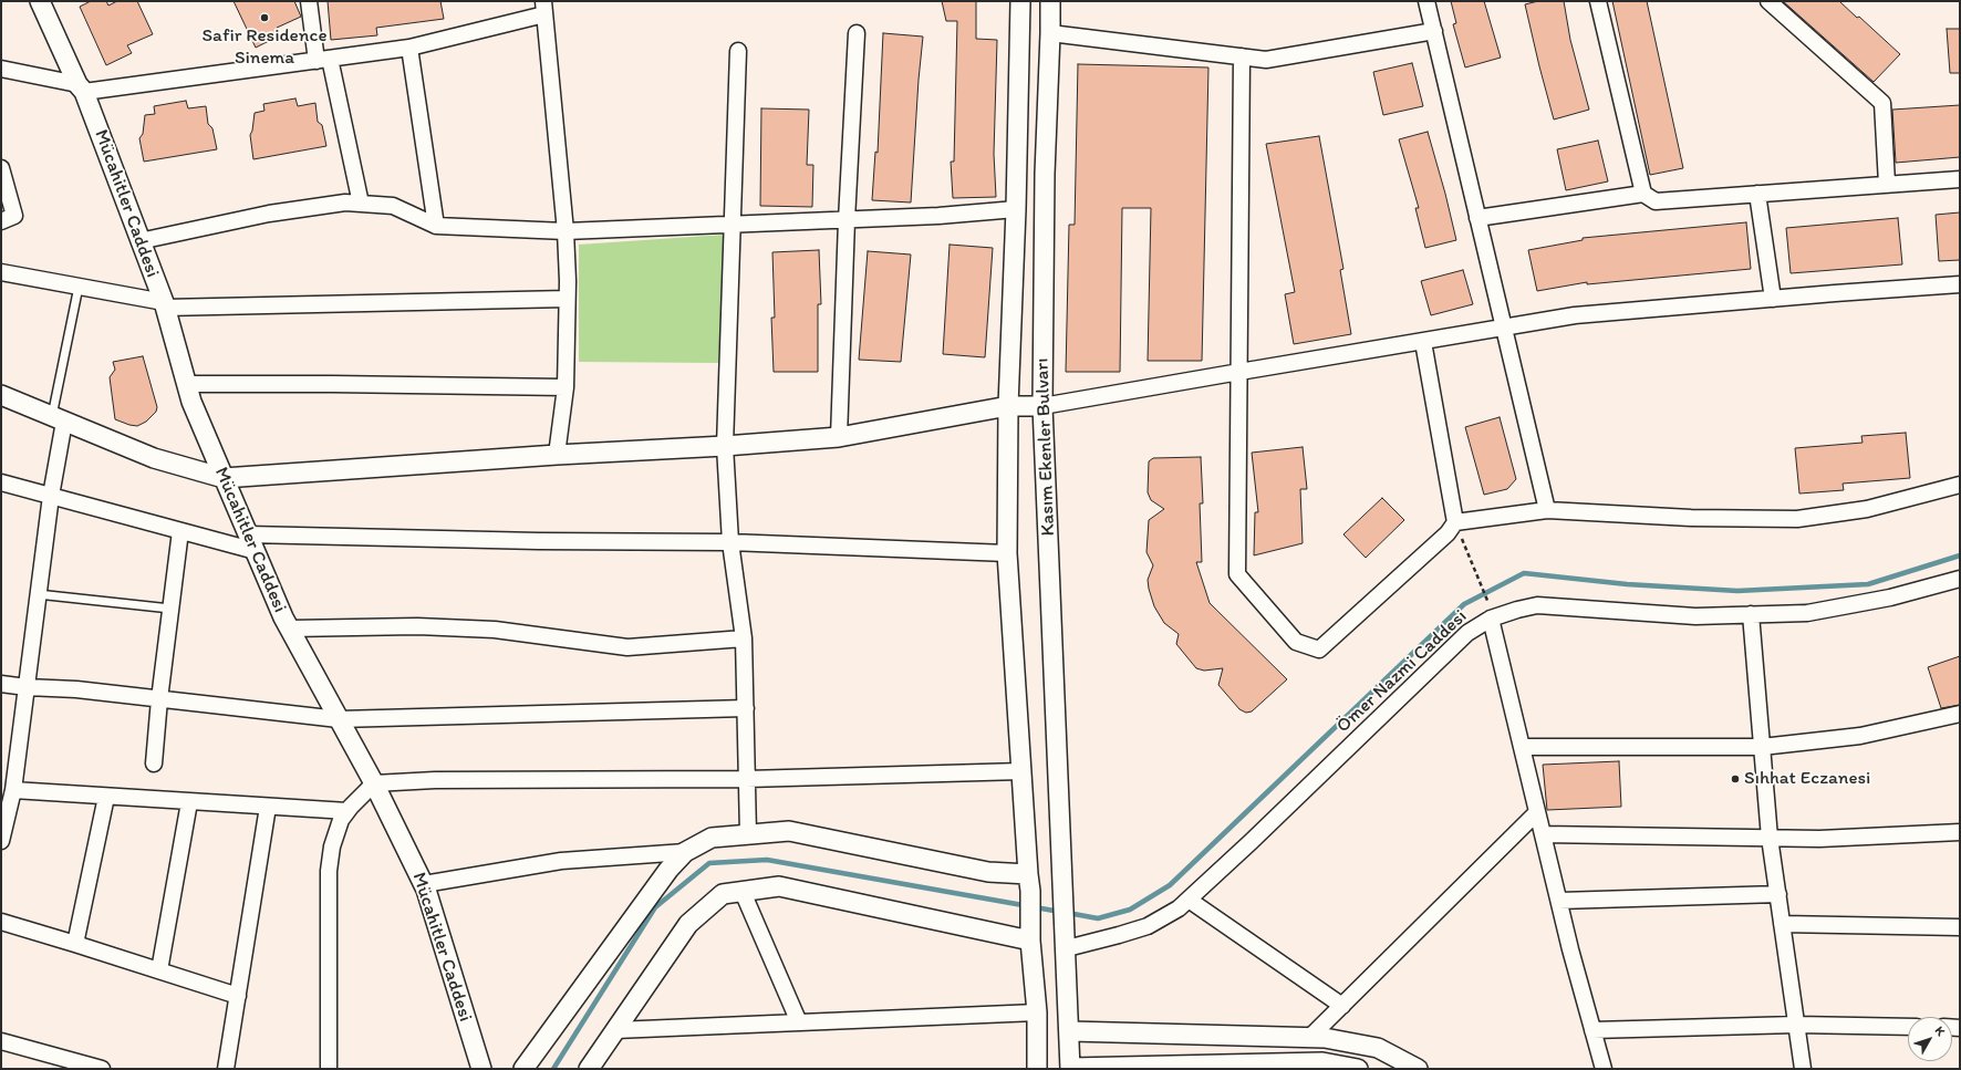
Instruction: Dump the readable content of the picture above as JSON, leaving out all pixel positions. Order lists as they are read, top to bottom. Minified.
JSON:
{"streets":{"street":["Mücahitler Caddesi","Kasım Ekenler Bulvarı","Ömer Nazmi Caddesi"]},"crossings":[["Kasım Ekenler Bulvarı","Ömer Nazmi Caddesi"]],"places":["Safir Residence Sinema","Sıhhat Eczanesi"],"north":"top right"}
